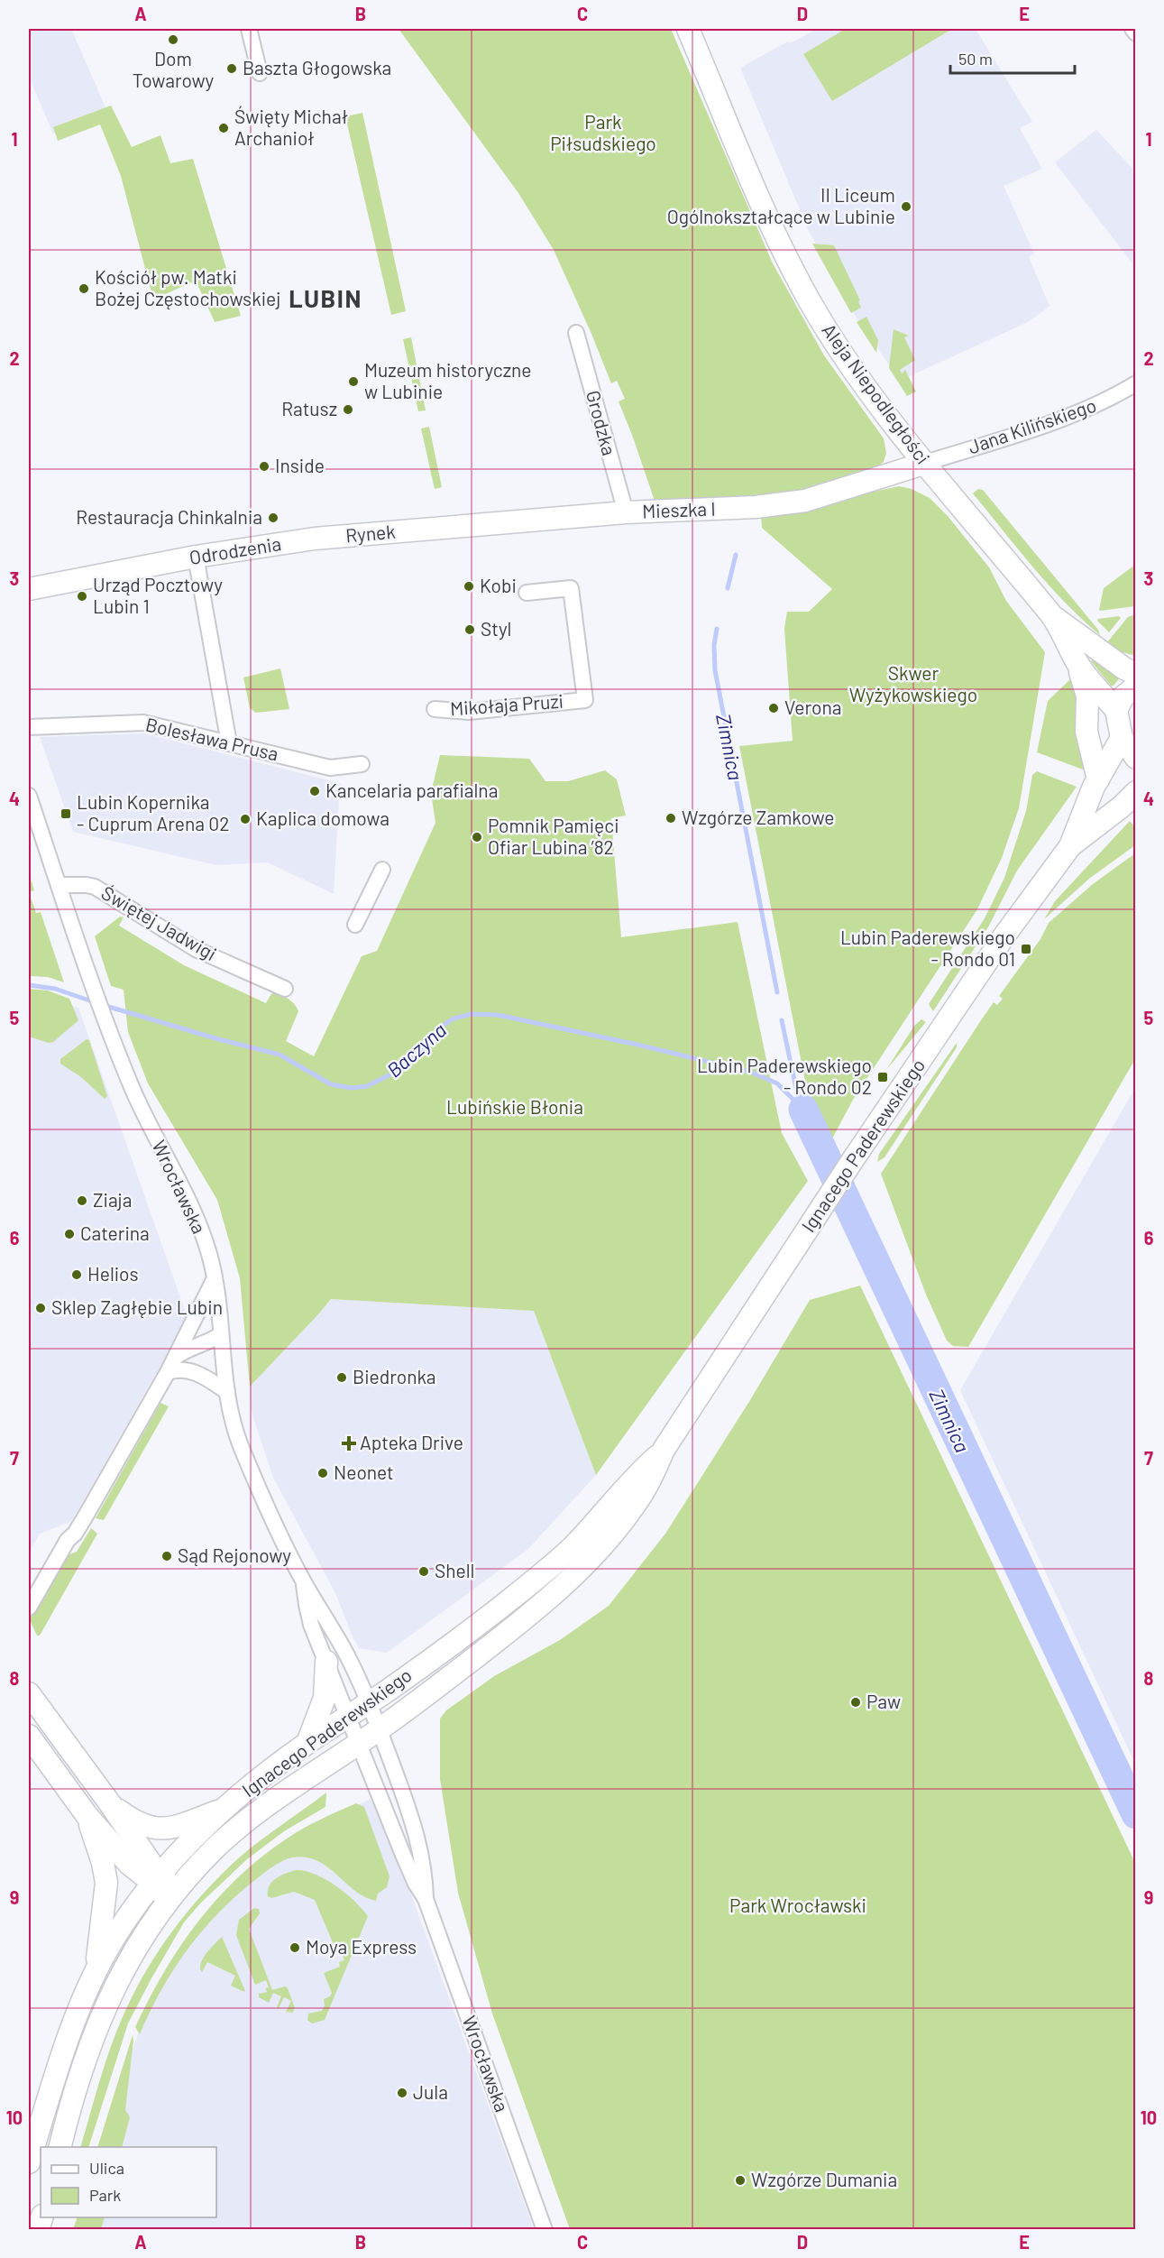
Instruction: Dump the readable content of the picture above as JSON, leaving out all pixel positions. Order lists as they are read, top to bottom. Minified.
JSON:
{"streets":{"street":["Aleja Niepodległości","Grodzka","Jana Kilińskiego","Mieszka I","Rynek","Odrodzenia","Mikołaja Pruzi","Bolesława Prusa","Świętej Jadwigi","Ignacego Paderewskiego","Wrocławska"]},"crossings":[["Aleja Niepodległości","Jana Kilińskiego"],["Aleja Niepodległości","Mieszka I"],["Grodzka","Mieszka I"],["Jana Kilińskiego","Mieszka I"],["Mieszka I","Rynek"],["Rynek","Odrodzenia"],["Świętej Jadwigi","Wrocławska"],["Ignacego Paderewskiego","Wrocławska"]],"districts":["LUBIN"],"water":["Zimnica","Baczyna"],"parks":["Park Piłsudskiego","Skwer Wyżykowskiego","Lubińskie Błonia","Park Wrocławski"],"places":{"other":["Dom Towarowy","Baszta Głogowska","Święty Michał Archanioł","II Liceum Ogólnokształcące w Lubinie","Kościół pw. Matki Bożej Częstochowskiej","Muzeum historyczne w Lubinie","Ratusz","Inside","Restauracja Chinkalnia","Kobi","Urząd Pocztowy Lubin 1","Styl","Verona","Kancelaria parafialna","Wzgórze Zamkowe","Kaplica domowa","Pomnik Pamięci Ofiar Lubina ’82","Ziaja","Caterina","Helios","Sklep Zagłębie Lubin","Biedronka","Neonet","Sąd Rejonowy","Shell","Paw","Moya Express","Jula","Wzgórze Dumania"],"transit":["Lubin Kopernika - Cuprum Arena 02","Lubin Paderewskiego - Rondo 01","Lubin Paderewskiego - Rondo 02"],"health":["Apteka Drive"]},"legend":["Ulica","Park"],"scale_bar":"50 m","grid":{"columns":["A","B","C","D","E"],"rows":["1","2","3","4","5","6","7","8","9","10"]}}
